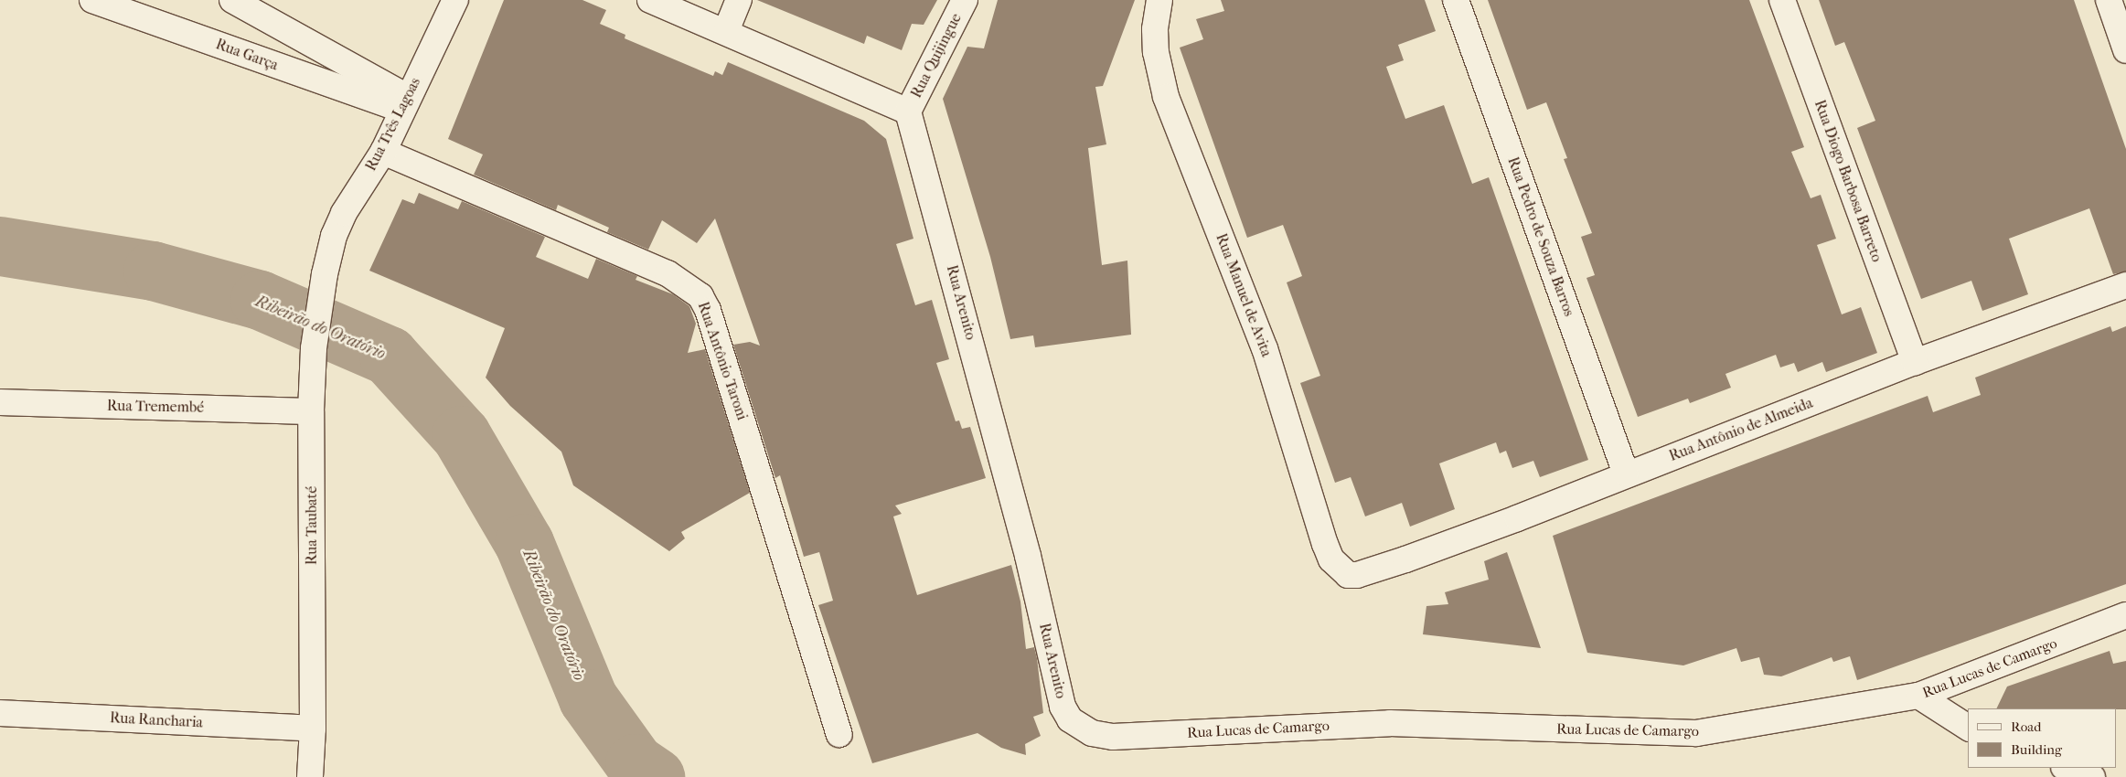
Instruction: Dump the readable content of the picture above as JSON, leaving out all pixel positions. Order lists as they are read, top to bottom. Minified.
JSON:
{"streets":{"street":["Rua Garça","Rua Quijingue","Rua Três Lagoas","Rua Diogo Barbosa Barreto","Rua Pedro de Souza Barros","Rua Manuel de Avita","Rua Arenito","Rua Antônio Taroni","Rua Tremembé","Rua Antônio de Almeida","Rua Taubaté","Rua Lucas de Camargo","Rua Rancharia"]},"crossings":[["Rua Garça","Rua Três Lagoas"],["Rua Quijingue","Rua Arenito"],["Rua Três Lagoas","Rua Antônio Taroni"],["Rua Três Lagoas","Rua Taubaté"],["Rua Diogo Barbosa Barreto","Rua Antônio de Almeida"],["Rua Pedro de Souza Barros","Rua Antônio de Almeida"],["Rua Manuel de Avita","Rua Antônio de Almeida"],["Rua Arenito","Rua Lucas de Camargo"],["Rua Tremembé","Rua Taubaté"],["Rua Taubaté","Rua Rancharia"]],"water":["Ribeirão do Oratório"],"legend":["Road","Building"]}
